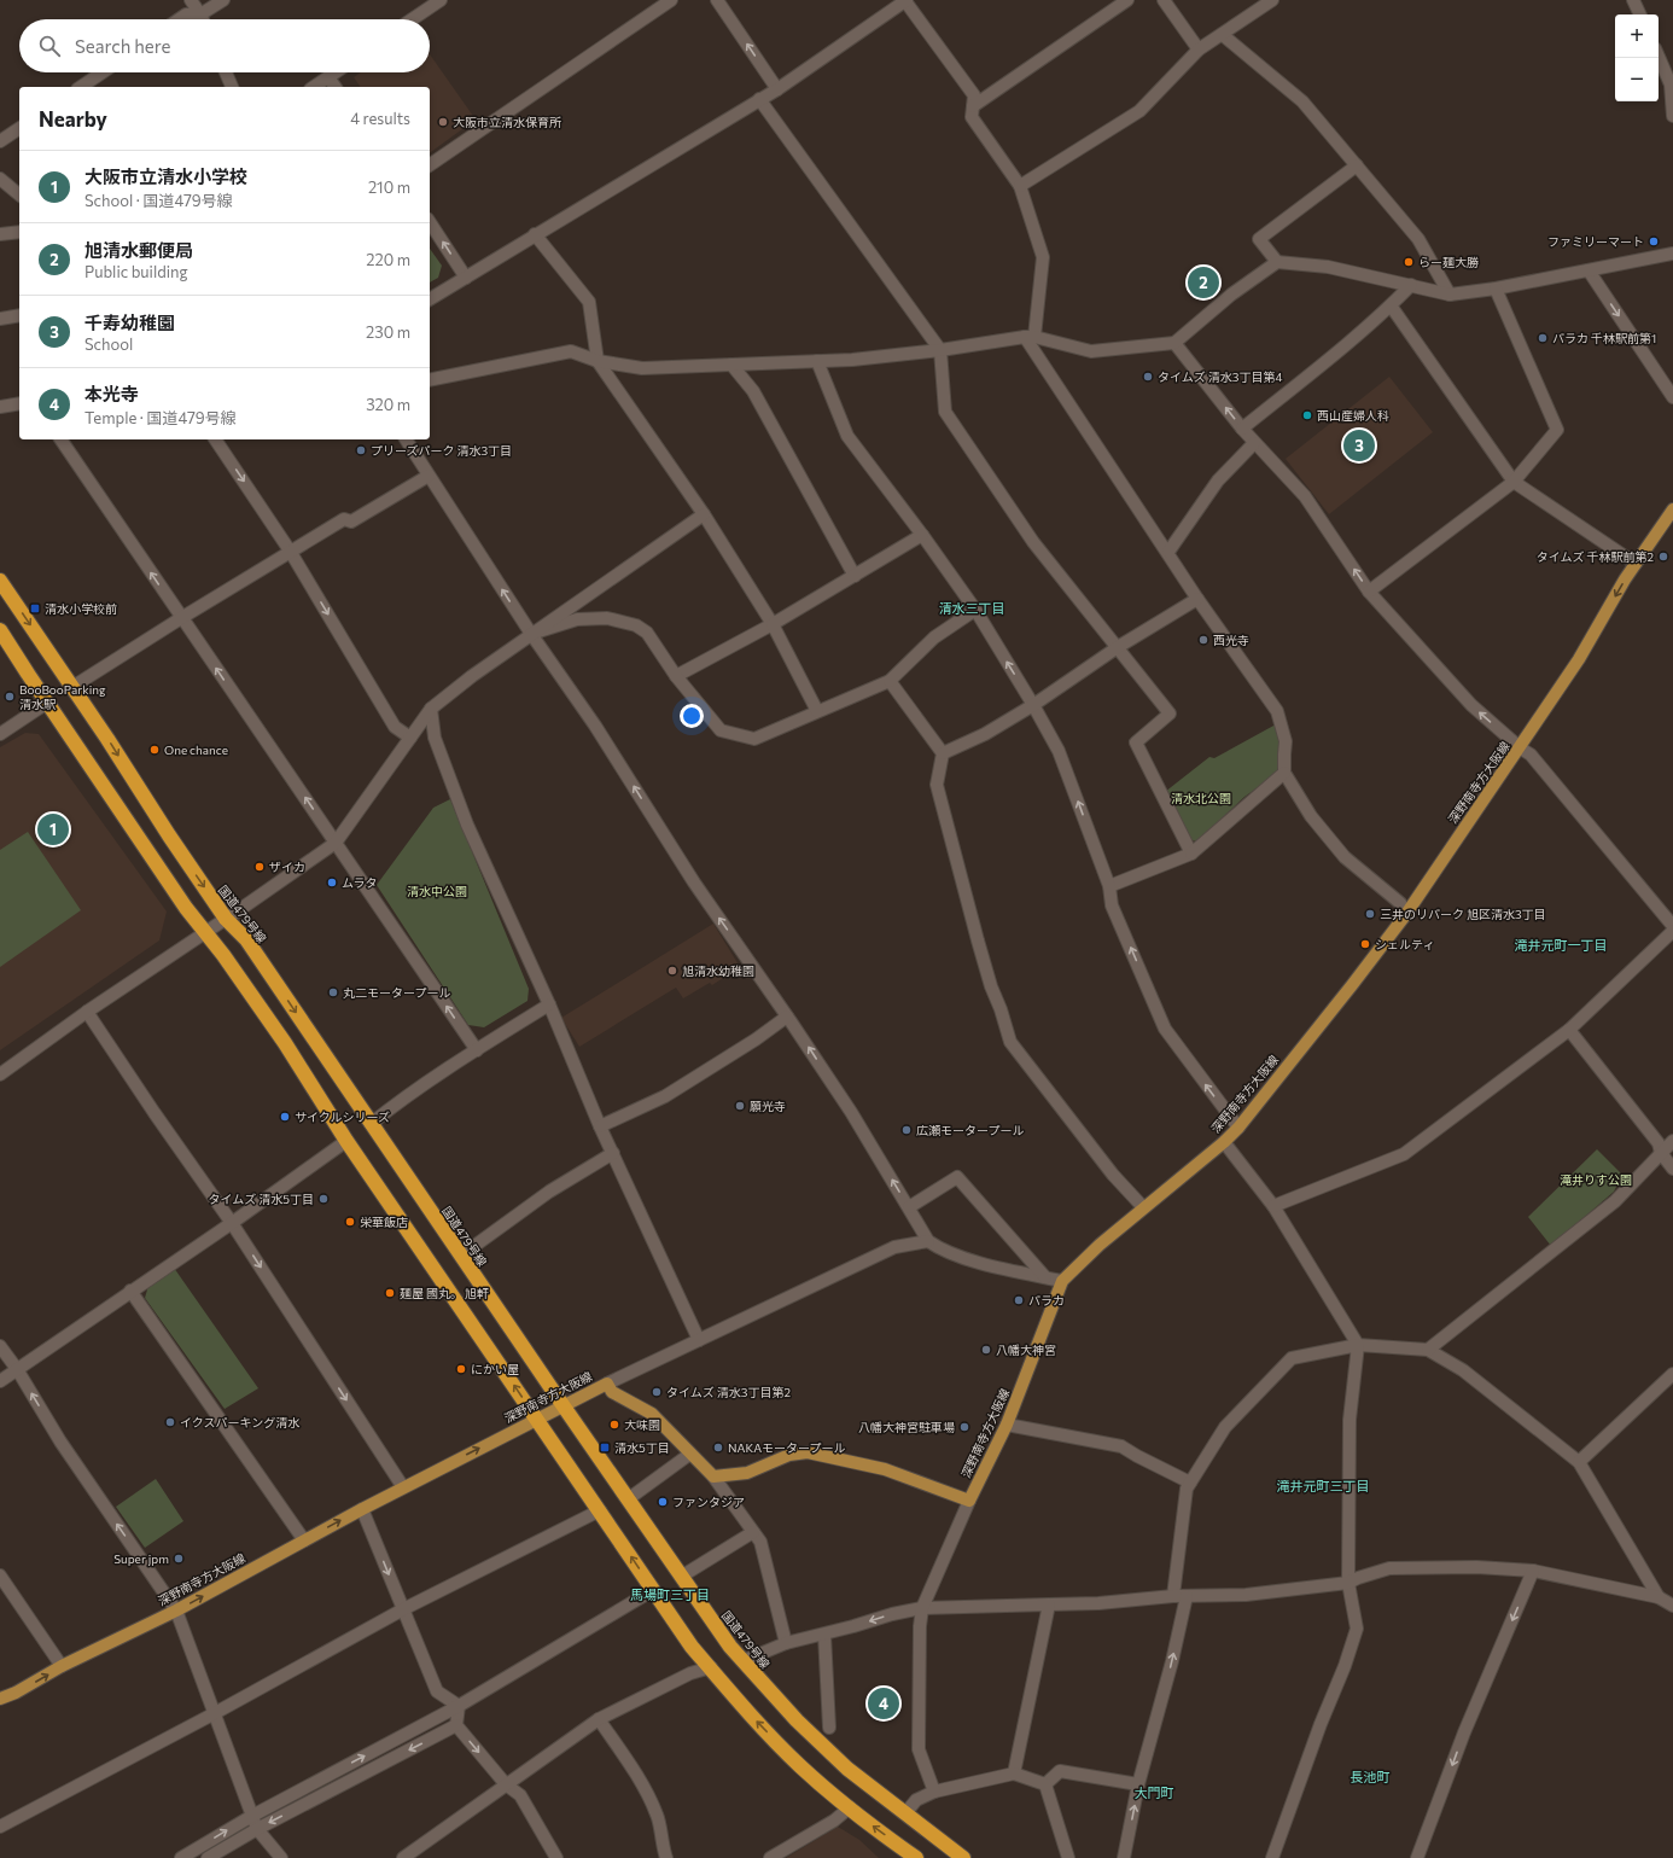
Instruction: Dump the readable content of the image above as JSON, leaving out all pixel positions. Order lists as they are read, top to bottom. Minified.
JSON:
{"streets":{"highway":["国道479号線"],"main road":["深野南寺方大阪線"]},"crossings":[["深野南寺方大阪線","国道479号線"]],"districts":["清水三丁目","滝井元町一丁目","滝井元町三丁目","馬場町三丁目","長池町","大門町"],"parks":["清水北公園","清水中公園","滝井りす公園"],"places":{"other":["大阪市立清水保育所","ファミリーマート","らー麺大勝","パラカ 千林駅前第1","タイムズ 清水3丁目第4","西山産婦人科","プリーズパーク 清水3丁目","タイムズ 千林駅前第2","西光寺","BooBooParking 清水駅","One chance","ザイカ","ムラタ","三井のリパーク 旭区清水3丁目","シェルティ","旭清水幼稚園","丸二モータープール","願光寺","サイクルシリーズ","広瀬モータープール","タイムズ 清水5丁目","栄華飯店","麺屋 國丸。 旭軒","パラカ","八幡大神宮","にかい屋","タイムズ 清水3丁目第2","イクスパーキング清水","大味園","八幡大神宮駐車場","NAKAモータープール","ファンタジア","Super jpm"],"transit":["清水小学校前","清水5丁目"]},"page":{"map_buttons":["+","−"],"search":"Search here","heading":["Nearby","4 results"],"list":[{"mark":"1","name":"大阪市立清水小学校","note":"School · 国道479号線","value":"210 m"},{"mark":"2","name":"旭清水郵便局","note":"Public building","value":"220 m"},{"mark":"3","name":"千寿幼稚園","note":"School","value":"230 m"},{"mark":"4","name":"本光寺","note":"Temple · 国道479号線","value":"320 m"}],"pins":["2","3","1","4"]}}
